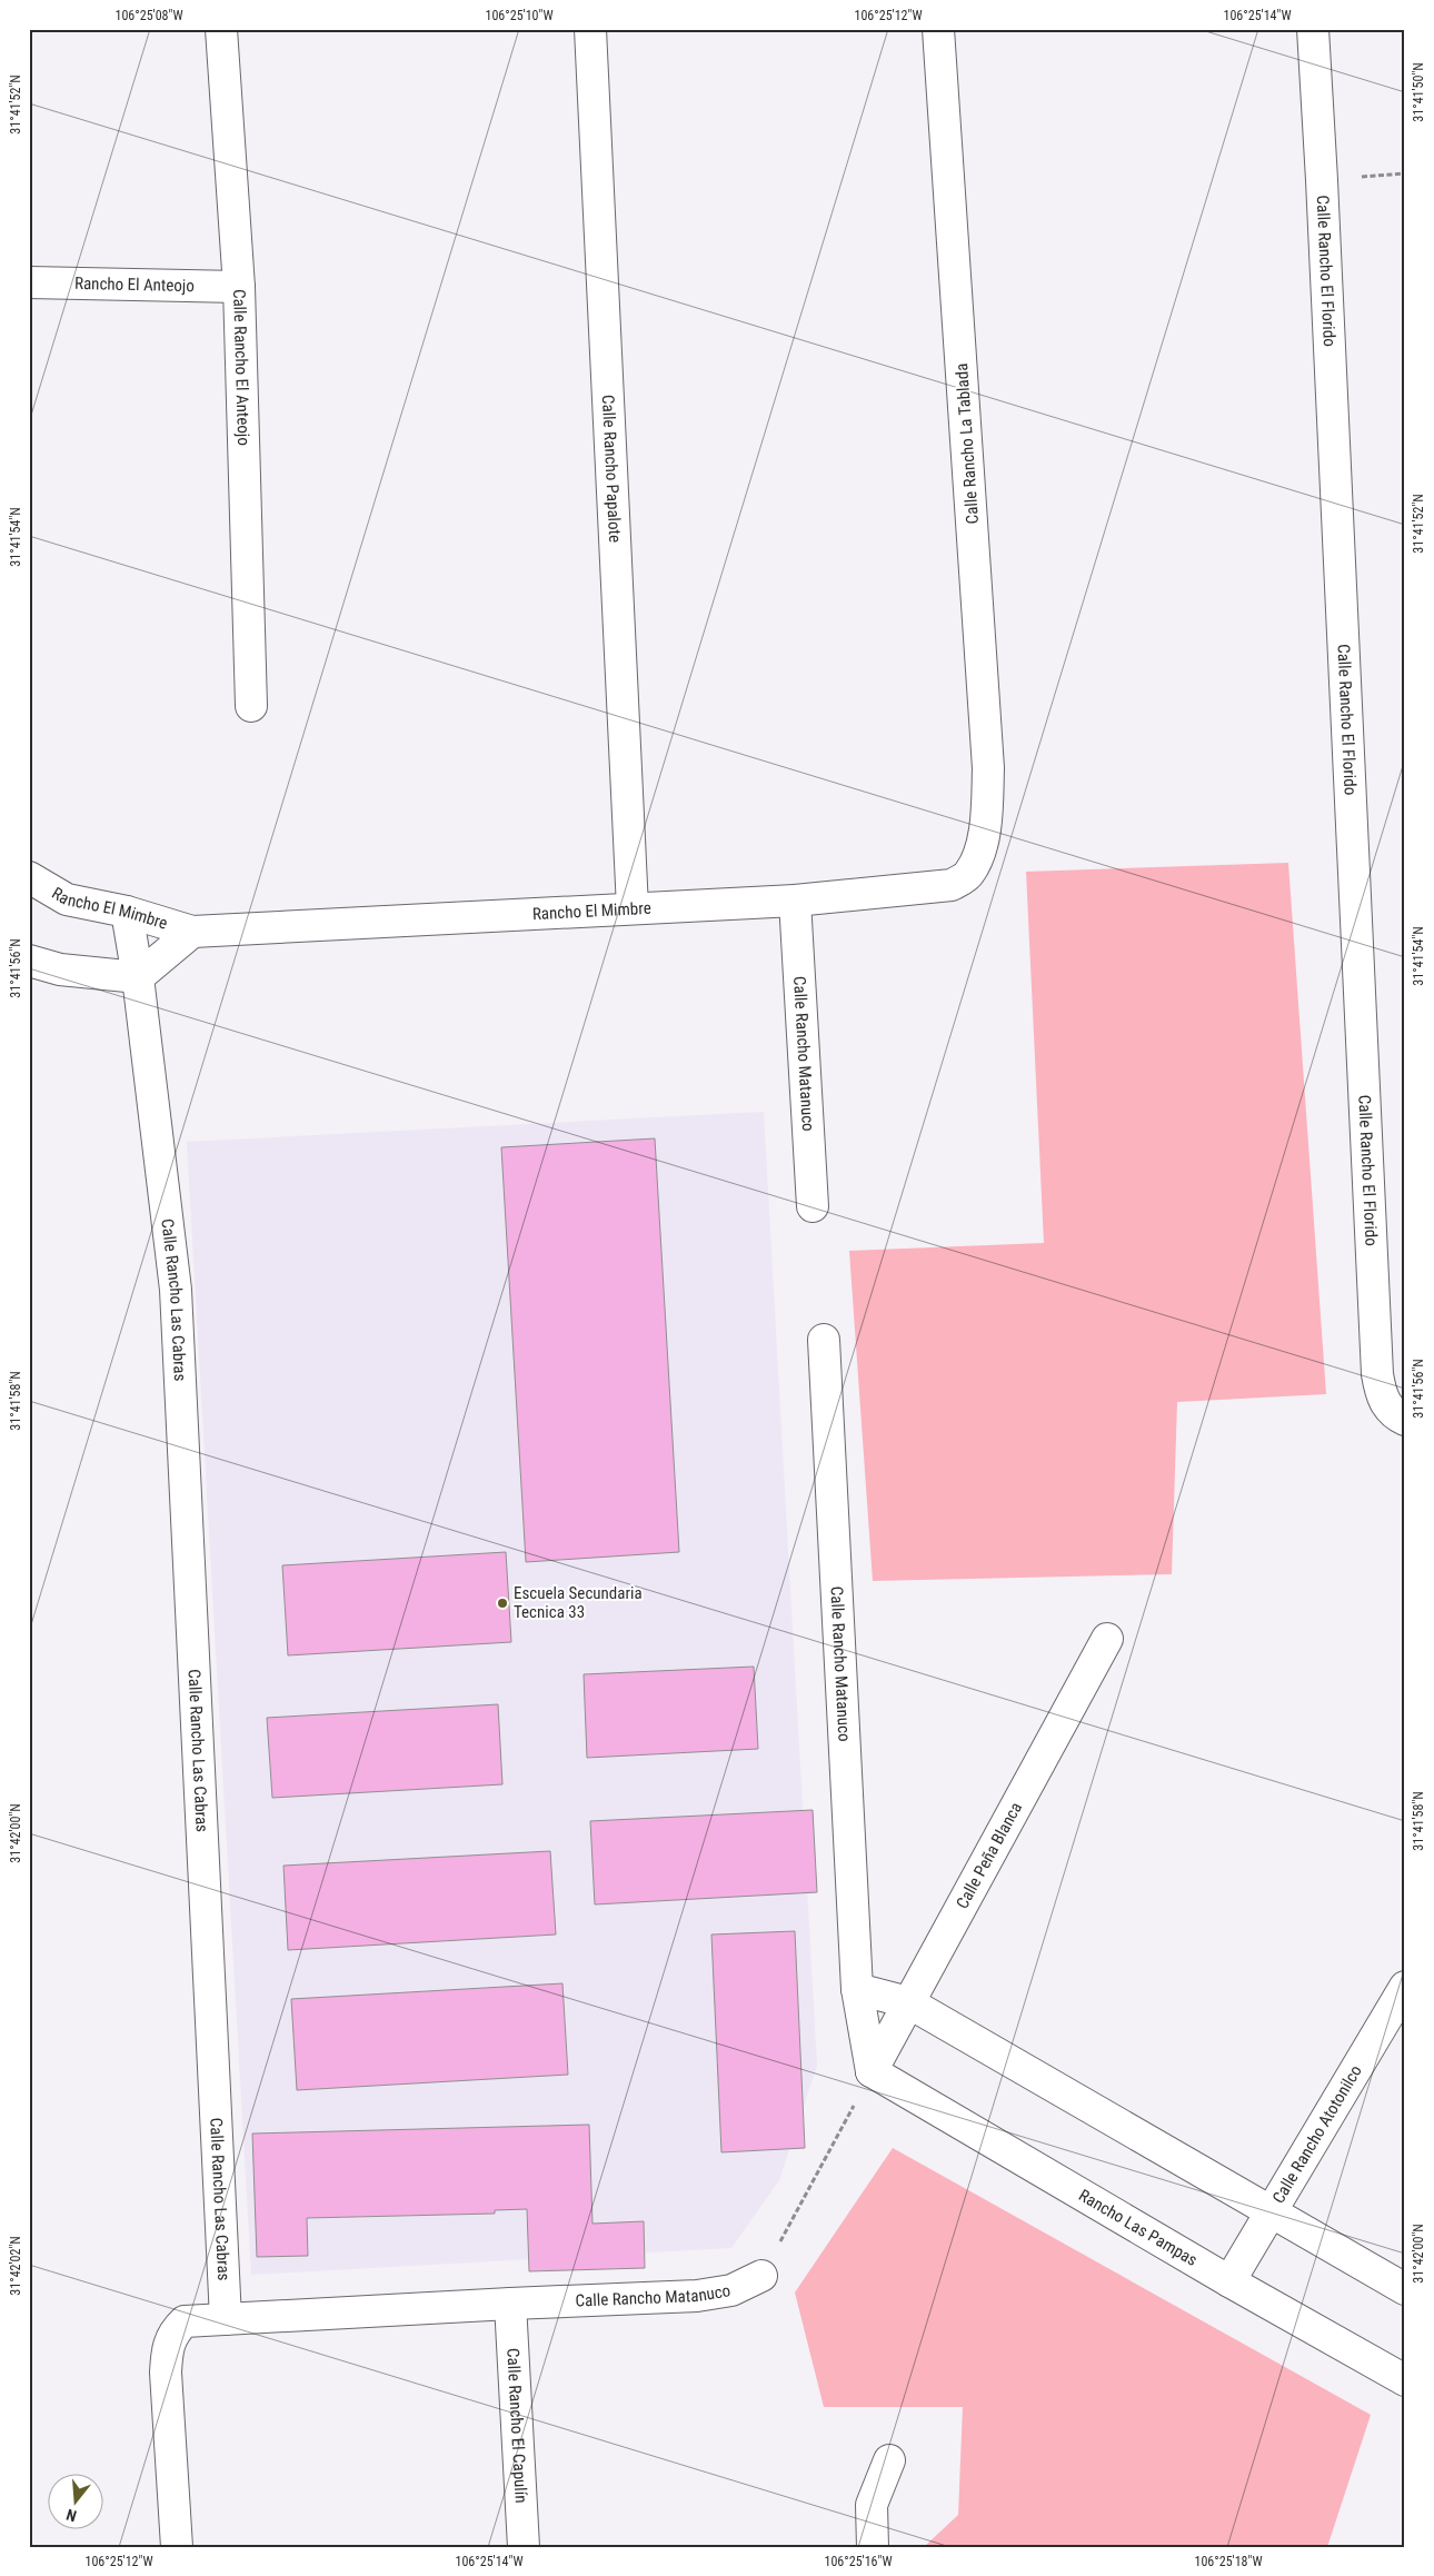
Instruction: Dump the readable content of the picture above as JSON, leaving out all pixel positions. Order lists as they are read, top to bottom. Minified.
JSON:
{"streets":{"street":["Calle Rancho El Florido","Rancho El Anteojo","Calle Rancho El Anteojo","Calle Rancho La Tablada","Calle Rancho Papalote","Rancho El Mimbre","Calle Rancho Matanuco","Calle Rancho Las Cabras","Calle Peña Blanca","Calle Rancho Atotonilco","Rancho Las Pampas","Calle Rancho El Capulín"]},"crossings":[["Rancho El Anteojo","Calle Rancho El Anteojo"],["Calle Rancho La Tablada","Rancho El Mimbre"],["Calle Rancho Papalote","Rancho El Mimbre"],["Rancho El Mimbre","Calle Rancho Matanuco"],["Rancho El Mimbre","Calle Rancho Las Cabras"],["Calle Rancho Matanuco","Calle Rancho Las Cabras"],["Calle Rancho Matanuco","Calle Peña Blanca"],["Calle Rancho Matanuco","Rancho Las Pampas"],["Calle Rancho Matanuco","Calle Rancho El Capulín"],["Calle Peña Blanca","Rancho Las Pampas"],["Calle Rancho Atotonilco","Rancho Las Pampas"]],"places":["Escuela Secundaria Tecnica 33"],"north":"bottom","coordinates":["106°25'08\"W","106°25'10\"W","106°25'12\"W","106°25'14\"W","31°41'50\"N","31°41'52\"N","31°41'54\"N","31°41'56\"N","31°41'58\"N","31°42'00\"N","31°42'02\"N","106°25'16\"W","106°25'18\"W"]}
